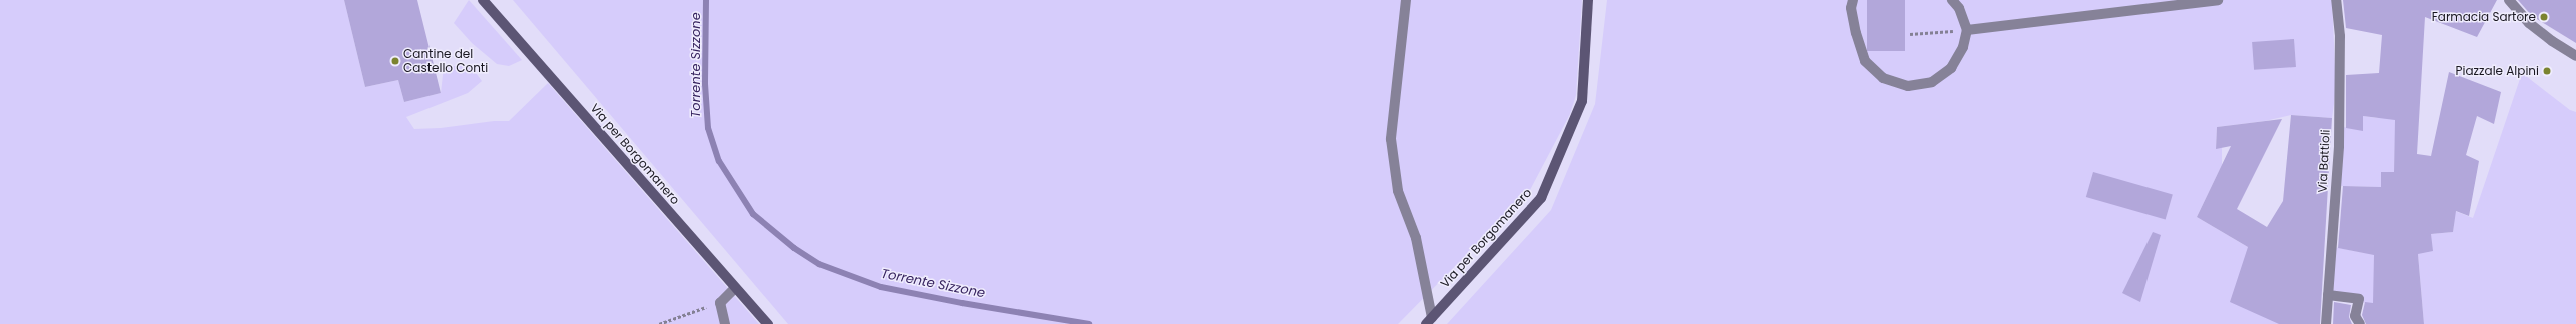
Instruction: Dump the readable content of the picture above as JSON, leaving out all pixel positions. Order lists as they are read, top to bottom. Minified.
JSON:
{"streets":{"main road":["Via per Borgomanero"],"street":["Via Battioli"]},"water":["Torrente Sizzone"],"places":["Farmacia Sartore","Cantine del Castello Conti","Piazzale Alpini"]}
